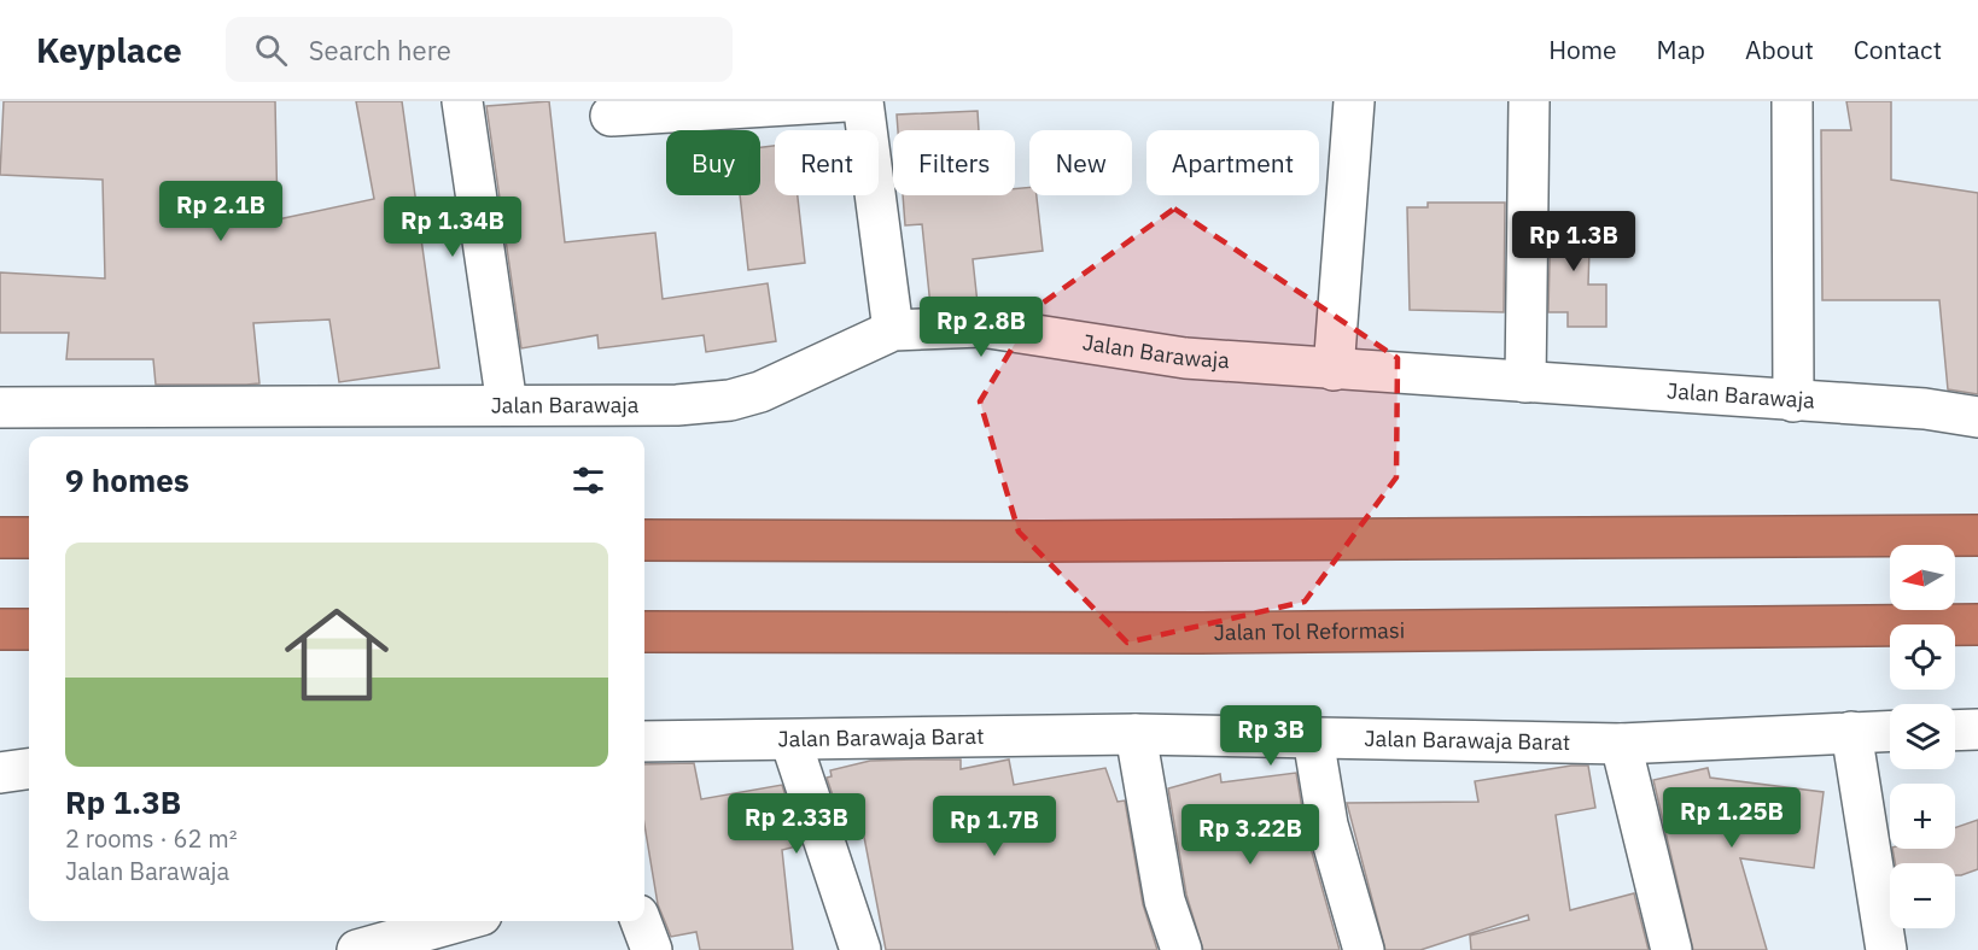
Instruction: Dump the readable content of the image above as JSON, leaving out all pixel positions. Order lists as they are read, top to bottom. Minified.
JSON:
{"streets":{"highway":["Jalan Tol Reformasi"],"street":["Jalan Barawaja","Jalan Barawaja Barat"]},"north":"left","page":{"header":"Keyplace","search":"Search here","nav":["Home","Map","About","Contact"],"chip":["Buy","Rent","Filters","New","Apartment"],"price":["Rp 2.1B","Rp 1.34B","Rp 1.3B","Rp 2.8B","Rp 3B","Rp 1.25B","Rp 2.33B","Rp 1.7B","Rp 3.22B"],"heading":"9 homes","list":[{"name":"Rp 1.3B","note":"2 rooms · 62 m² · Jalan Barawaja"}],"map_buttons":["+","−"]}}
